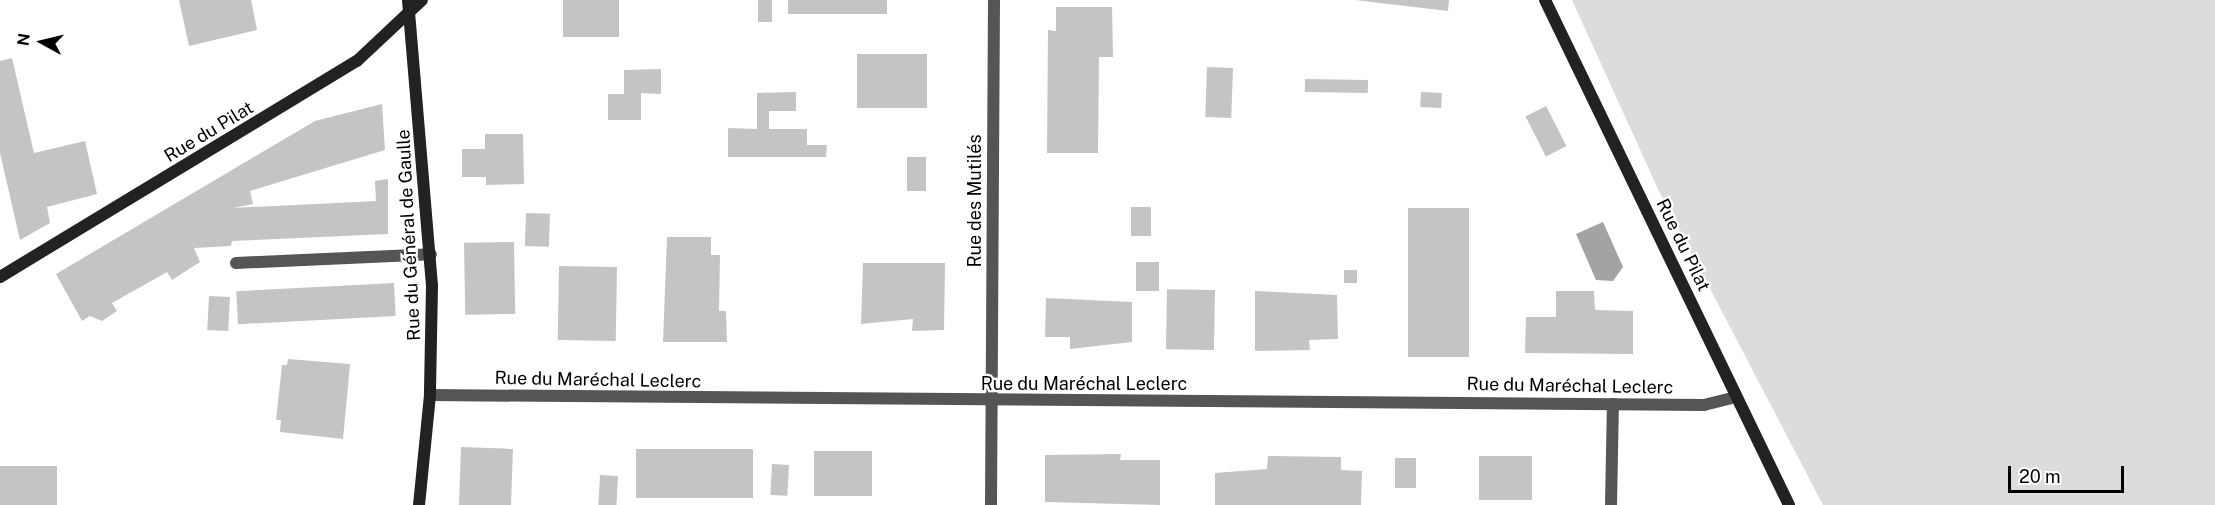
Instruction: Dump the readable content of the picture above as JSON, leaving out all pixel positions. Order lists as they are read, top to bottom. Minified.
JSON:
{"streets":{"main road":["Rue du Pilat","Rue du Général de Gaulle"],"street":["Rue des Mutilés","Rue du Maréchal Leclerc"]},"crossings":[["Rue du Pilat","Rue du Général de Gaulle"],["Rue du Pilat","Rue du Maréchal Leclerc"],["Rue des Mutilés","Rue du Maréchal Leclerc"],["Rue du Général de Gaulle","Rue du Maréchal Leclerc"]],"scale_bar":"20 m","north":"left"}
